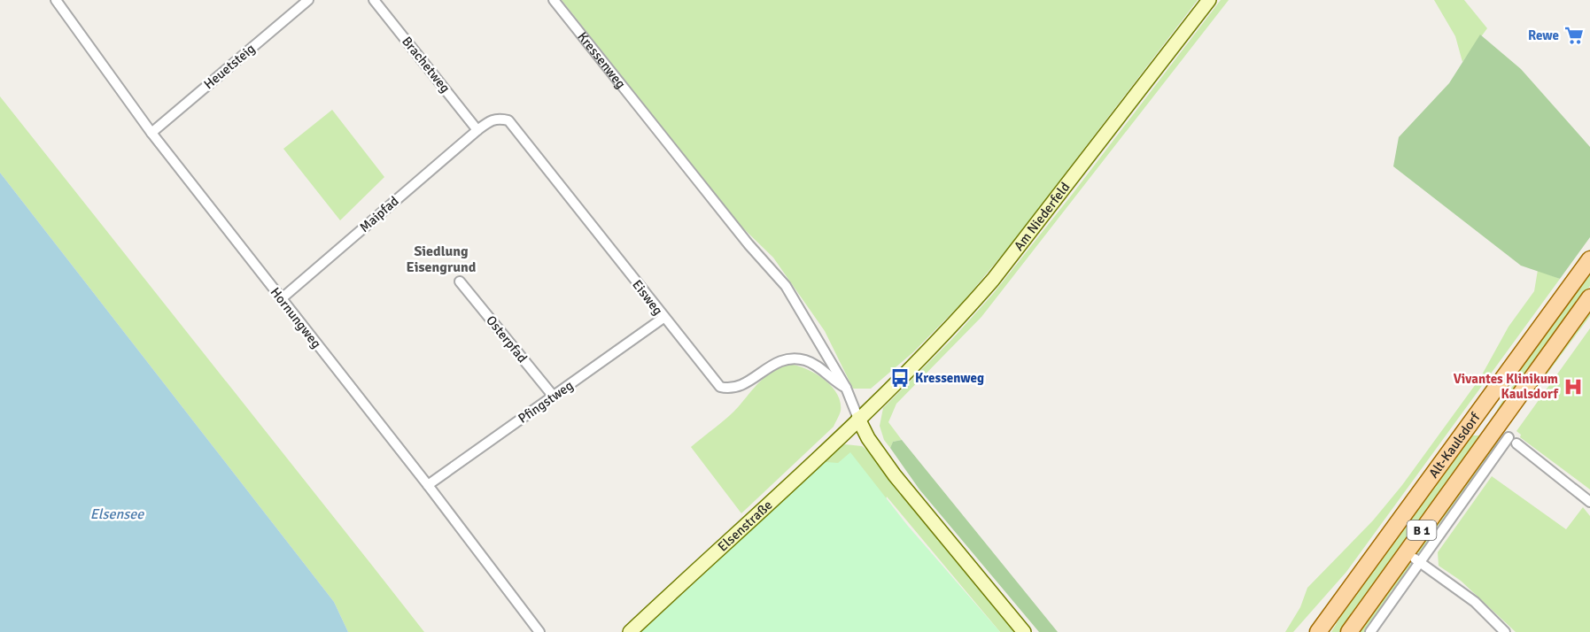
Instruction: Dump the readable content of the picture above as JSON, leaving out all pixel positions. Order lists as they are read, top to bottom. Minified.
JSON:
{"streets":{"main road":["Alt-Kaulsdorf","B 1"],"street":["Kressenweg","Brachetweg","Heuetsteig","Maipfad","Am Niederfeld","Eisweg","Hornungweg","Osterpfad","Pfingstweg","Elsenstraße"]},"crossings":[["Kressenweg","Am Niederfeld"],["Kressenweg","Eisweg"],["Kressenweg","Elsenstraße"],["Brachetweg","Maipfad"],["Brachetweg","Eisweg"],["Heuetsteig","Hornungweg"],["Maipfad","Eisweg"],["Maipfad","Hornungweg"],["Am Niederfeld","Elsenstraße"],["Eisweg","Pfingstweg"],["Hornungweg","Pfingstweg"],["Osterpfad","Pfingstweg"]],"districts":["Siedlung Eisengrund"],"water":["Elsensee"],"places":{"supermarket":["Rewe"],"bus stop":["Kressenweg"],"hospital":["Vivantes Klinikum Kaulsdorf"]}}
